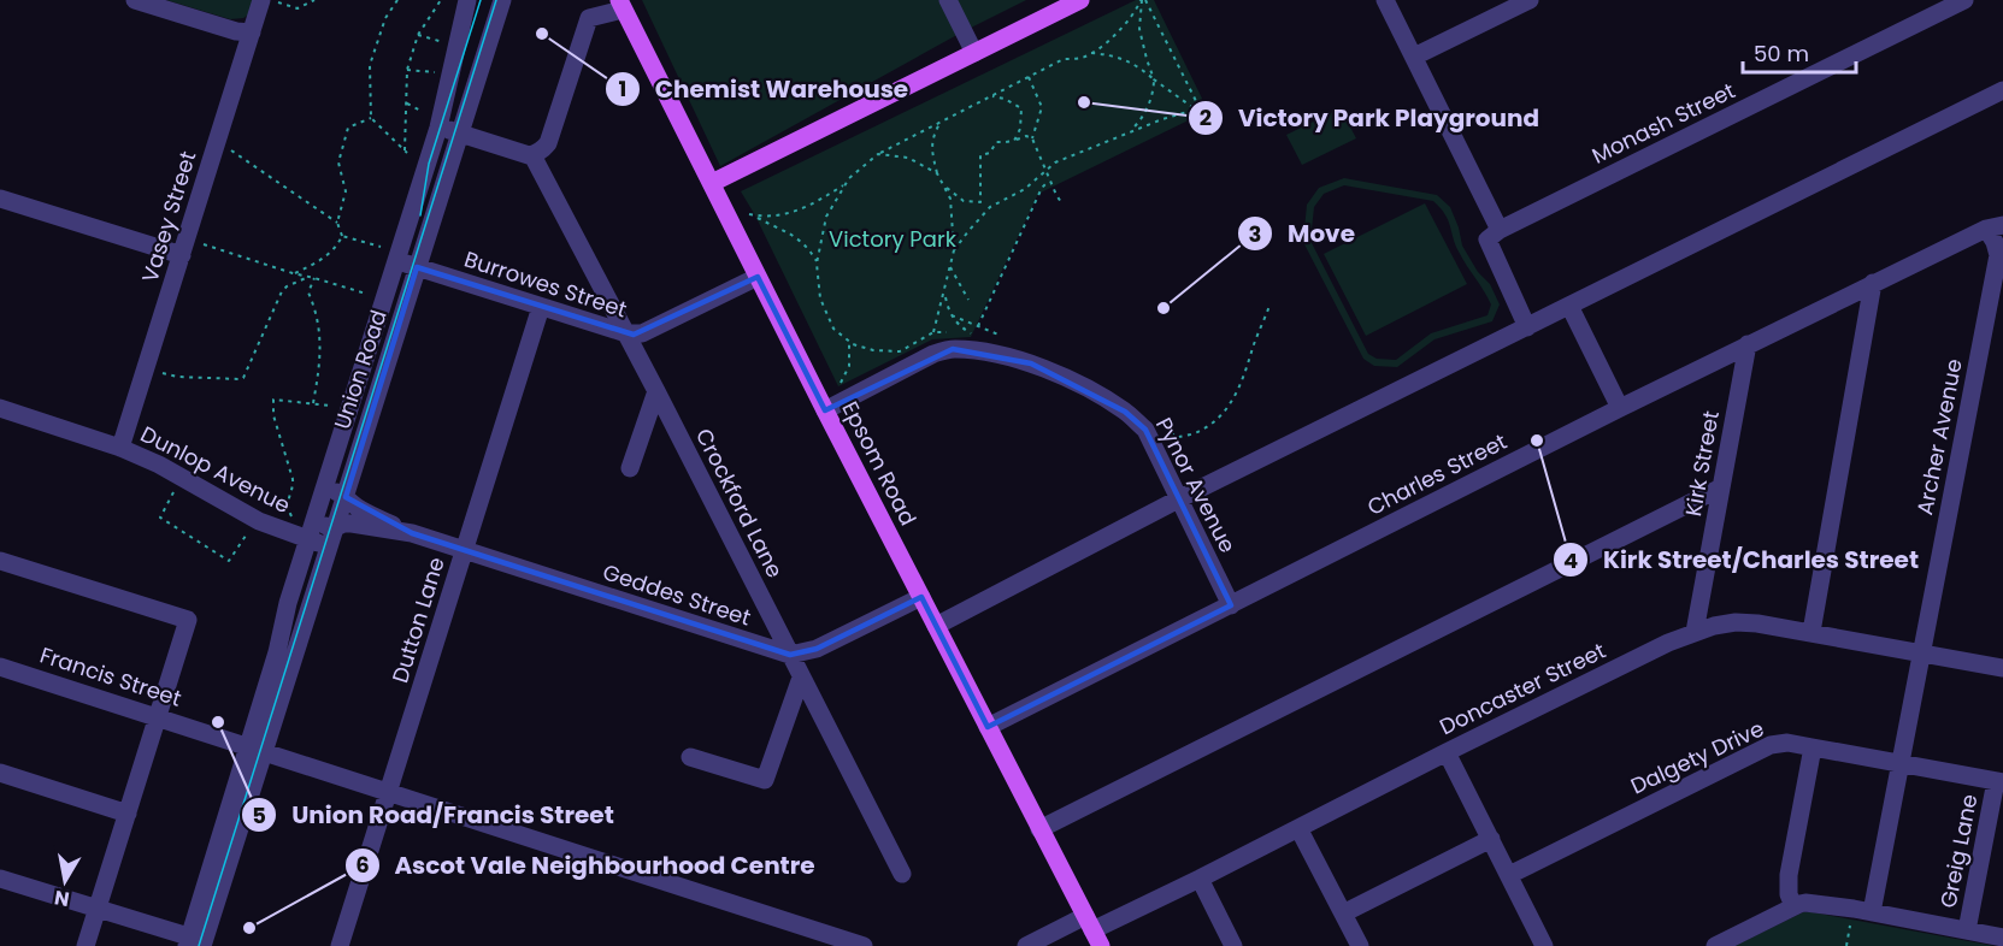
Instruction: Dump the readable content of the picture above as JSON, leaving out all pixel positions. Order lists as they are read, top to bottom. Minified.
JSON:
{"streets":{"main road":["Epsom Road"],"street":["Monash Street","Vasey Street","Burrowes Street","Union Road","Archer Avenue","Kirk Street","Dunlop Avenue","Charles Street","Pynor Avenue","Crockford Lane","Geddes Street","Dutton Lane","Francis Street","Doncaster Street","Dalgety Drive","Greig Lane"]},"crossings":[["Vasey Street","Dunlop Avenue"],["Burrowes Street","Union Road"],["Burrowes Street","Epsom Road"],["Burrowes Street","Crockford Lane"],["Burrowes Street","Dutton Lane"],["Union Road","Dunlop Avenue"],["Union Road","Geddes Street"],["Union Road","Francis Street"],["Archer Avenue","Charles Street"],["Archer Avenue","Doncaster Street"],["Archer Avenue","Dalgety Drive"],["Epsom Road","Charles Street"],["Epsom Road","Pynor Avenue"],["Epsom Road","Doncaster Street"],["Kirk Street","Charles Street"],["Kirk Street","Doncaster Street"],["Dunlop Avenue","Geddes Street"],["Charles Street","Pynor Avenue"],["Crockford Lane","Geddes Street"],["Geddes Street","Dutton Lane"],["Dutton Lane","Francis Street"],["Dalgety Drive","Greig Lane"]],"parks":["Victory Park"],"places":["Chemist Warehouse","Victory Park Playground","Move","Kirk Street/Charles Street","Union Road/Francis Street","Ascot Vale Neighbourhood Centre"],"scale_bar":"50 m","north":"bottom"}
